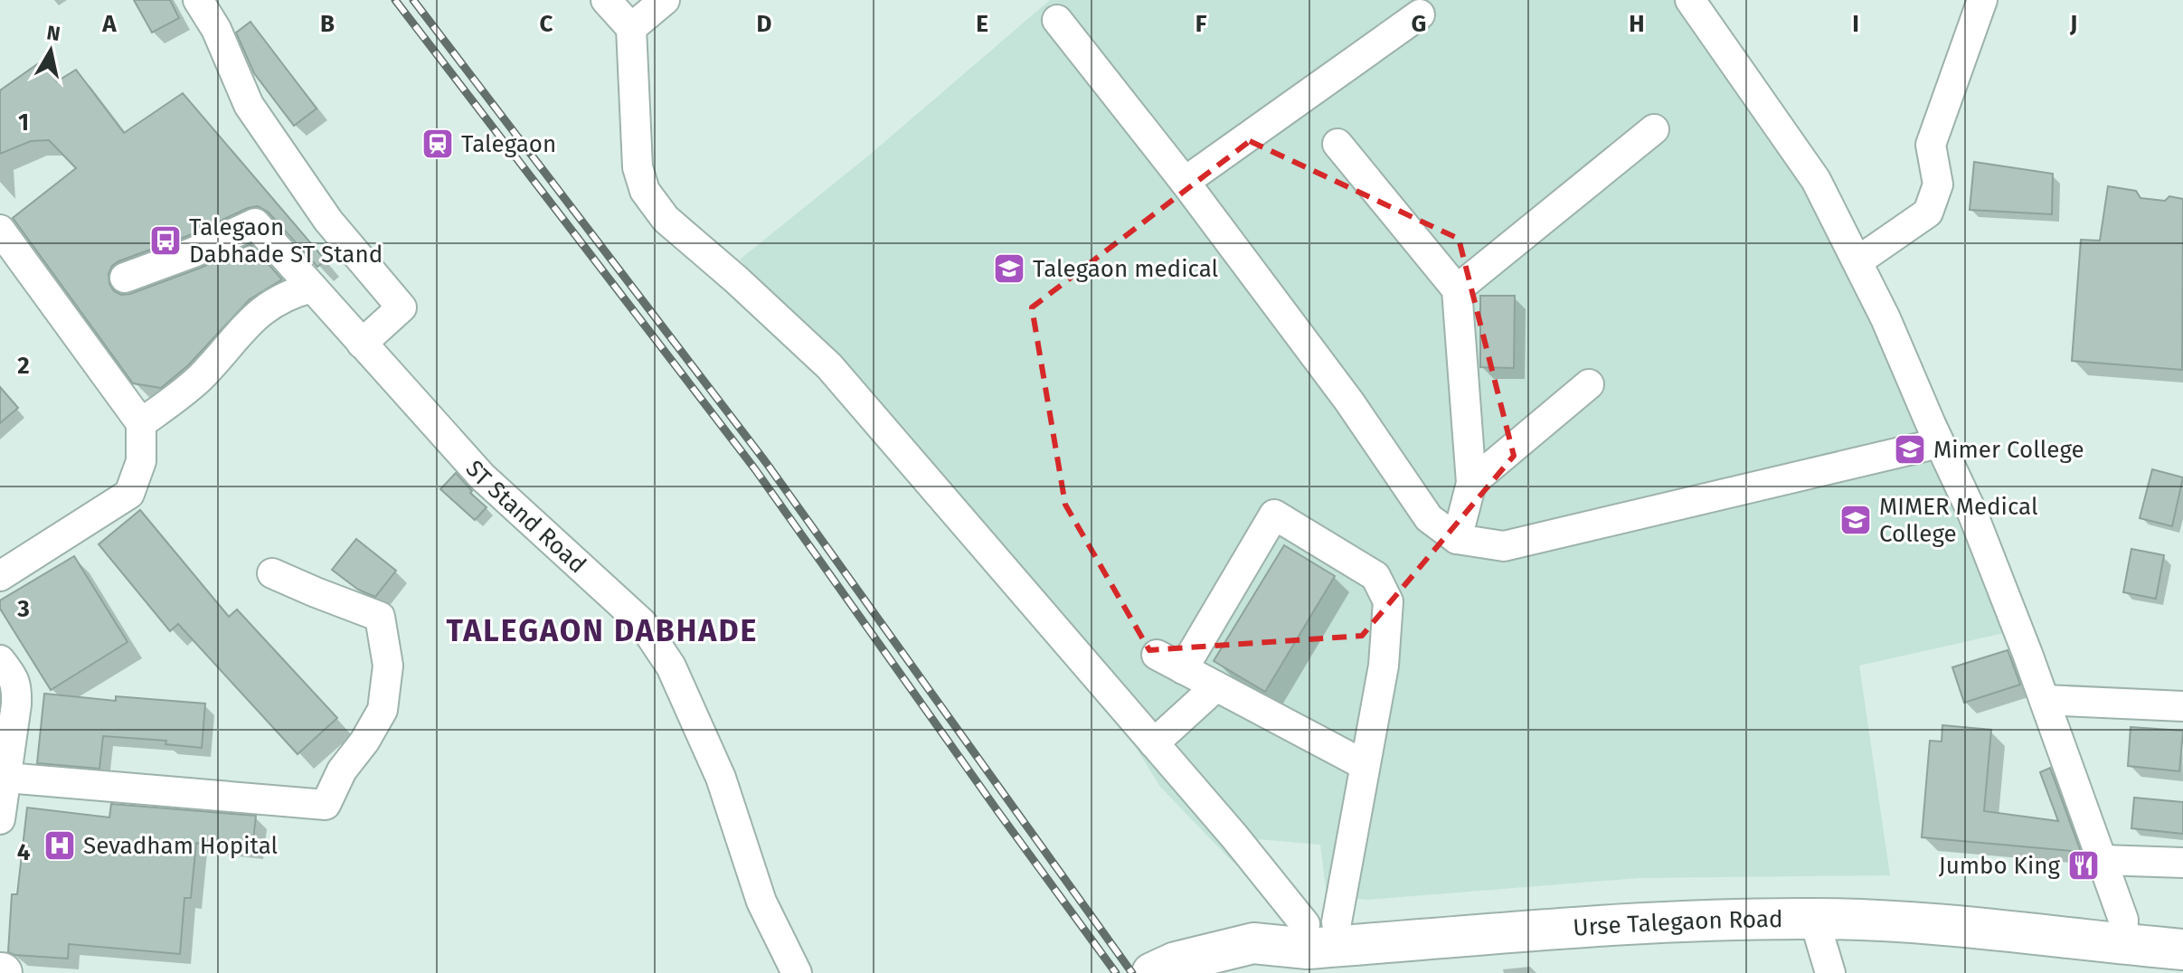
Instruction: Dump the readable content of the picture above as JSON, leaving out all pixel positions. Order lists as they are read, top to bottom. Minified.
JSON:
{"streets":{"highway":["Urse Talegaon Road"],"street":["ST Stand Road"]},"districts":["TALEGAON DABHADE"],"places":{"station":["Talegaon"],"bus stop":["Talegaon Dabhade ST Stand"],"school or university":["Talegaon medical","Mimer College","MIMER Medical College"],"hospital":["Sevadham Hopital"],"restaurant":["Jumbo King"]},"north":"top","grid":{"columns":["A","B","C","D","E","F","G","H","I","J"],"rows":["1","2","3","4"]}}
